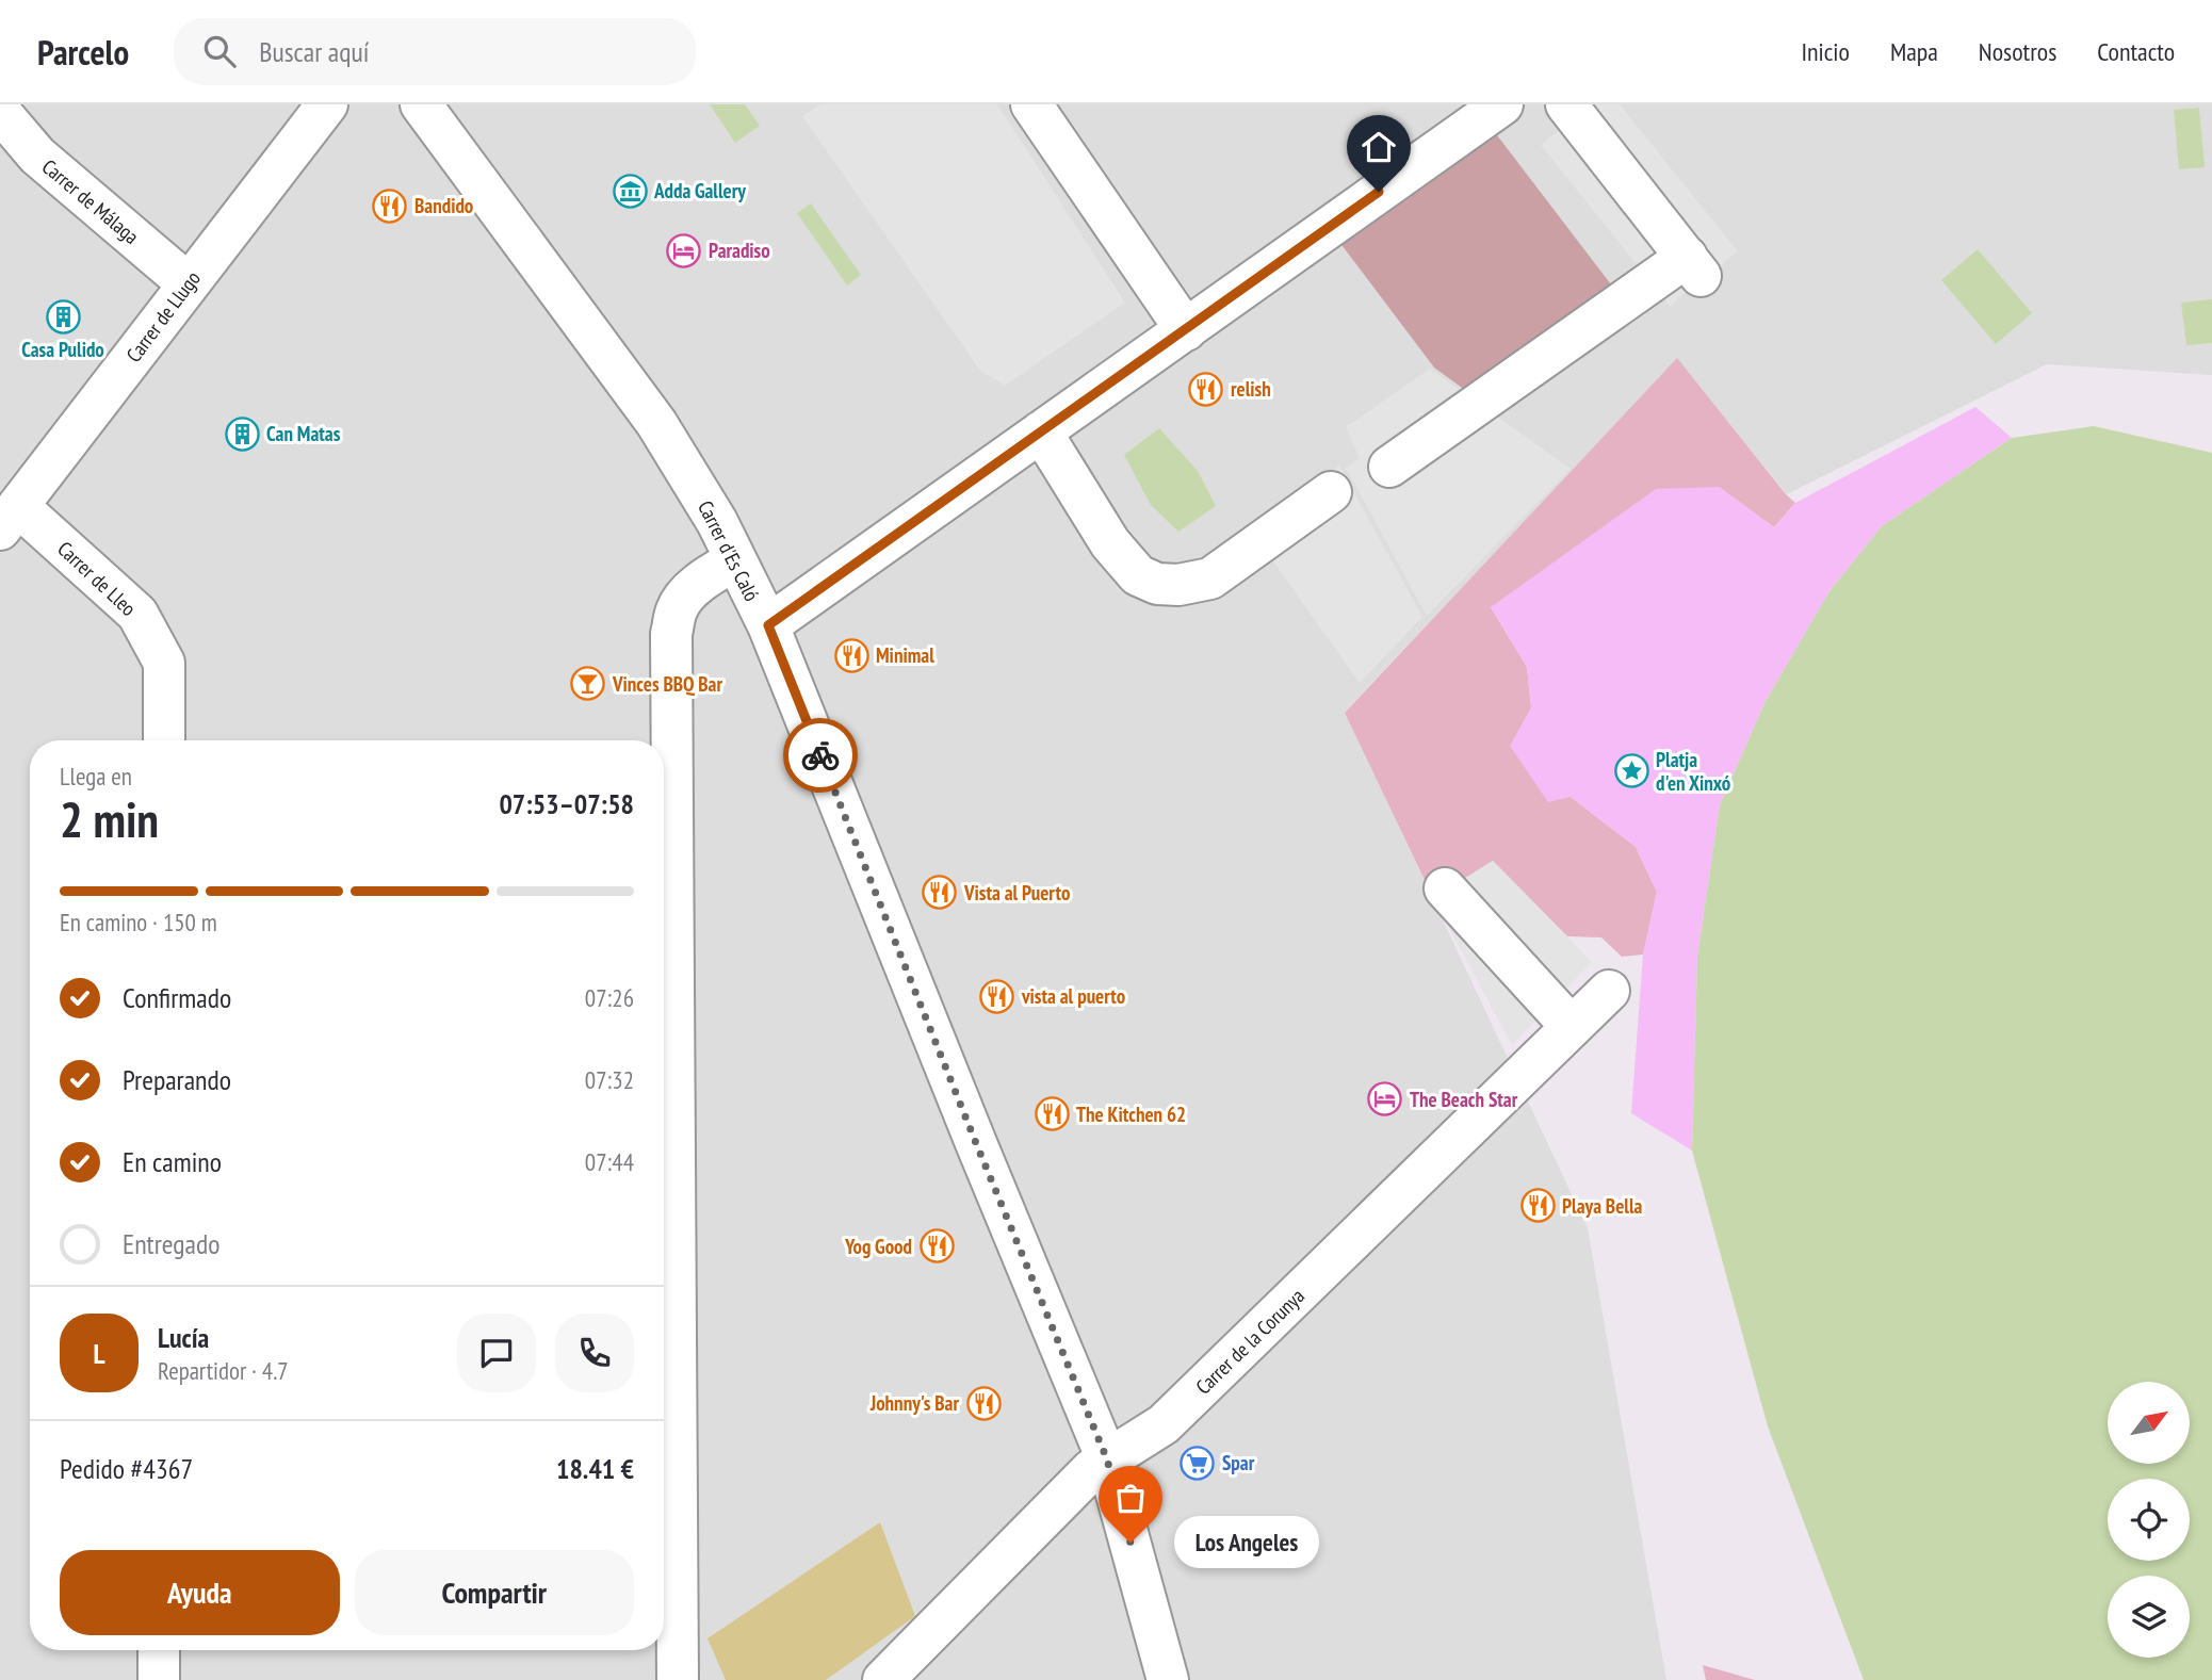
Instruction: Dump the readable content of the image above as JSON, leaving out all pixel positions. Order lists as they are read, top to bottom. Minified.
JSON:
{"streets":{"street":["Carrer de Málaga","Carrer de Llugo","Carrer d'Es Caló","Carrer de Lleo","Carrer de la Corunya"]},"crossings":[["Carrer de Málaga","Carrer de Llugo"],["Carrer de Llugo","Carrer de Lleo"],["Carrer d'Es Caló","Carrer de la Corunya"]],"places":{"museum":["Adda Gallery"],"restaurant":["Bandido","relish","Minimal","Vista al Puerto","vista al puerto","The Kitchen 62","Playa Bella","Yog Good","Johnny's Bar"],"hotel":["Paradiso","The Beach Star"],"building":["Casa Pulido","Can Matas"],"bar":["Vinces BBQ Bar"],"place":["Platja d'en Xinxó"],"supermarket":["Spar"],"other":["Los Angeles"]},"north":"top right","page":{"header":"Parcelo","search":"Buscar aquí","nav":["Inicio","Mapa","Nosotros","Contacto"],"heading":["2 min","Llega en","07:53–07:58"],"panel":["Lucía","Repartidor · 4.7","Pedido #4367","18.41 €"],"bar":"En camino · 150 m","list":[["Confirmado","07:26"],["Preparando","07:32"],["En camino","07:44"],"Entregado"],"round":"L","bubble":"Los Angeles","buttons":["Ayuda","Compartir"]}}
